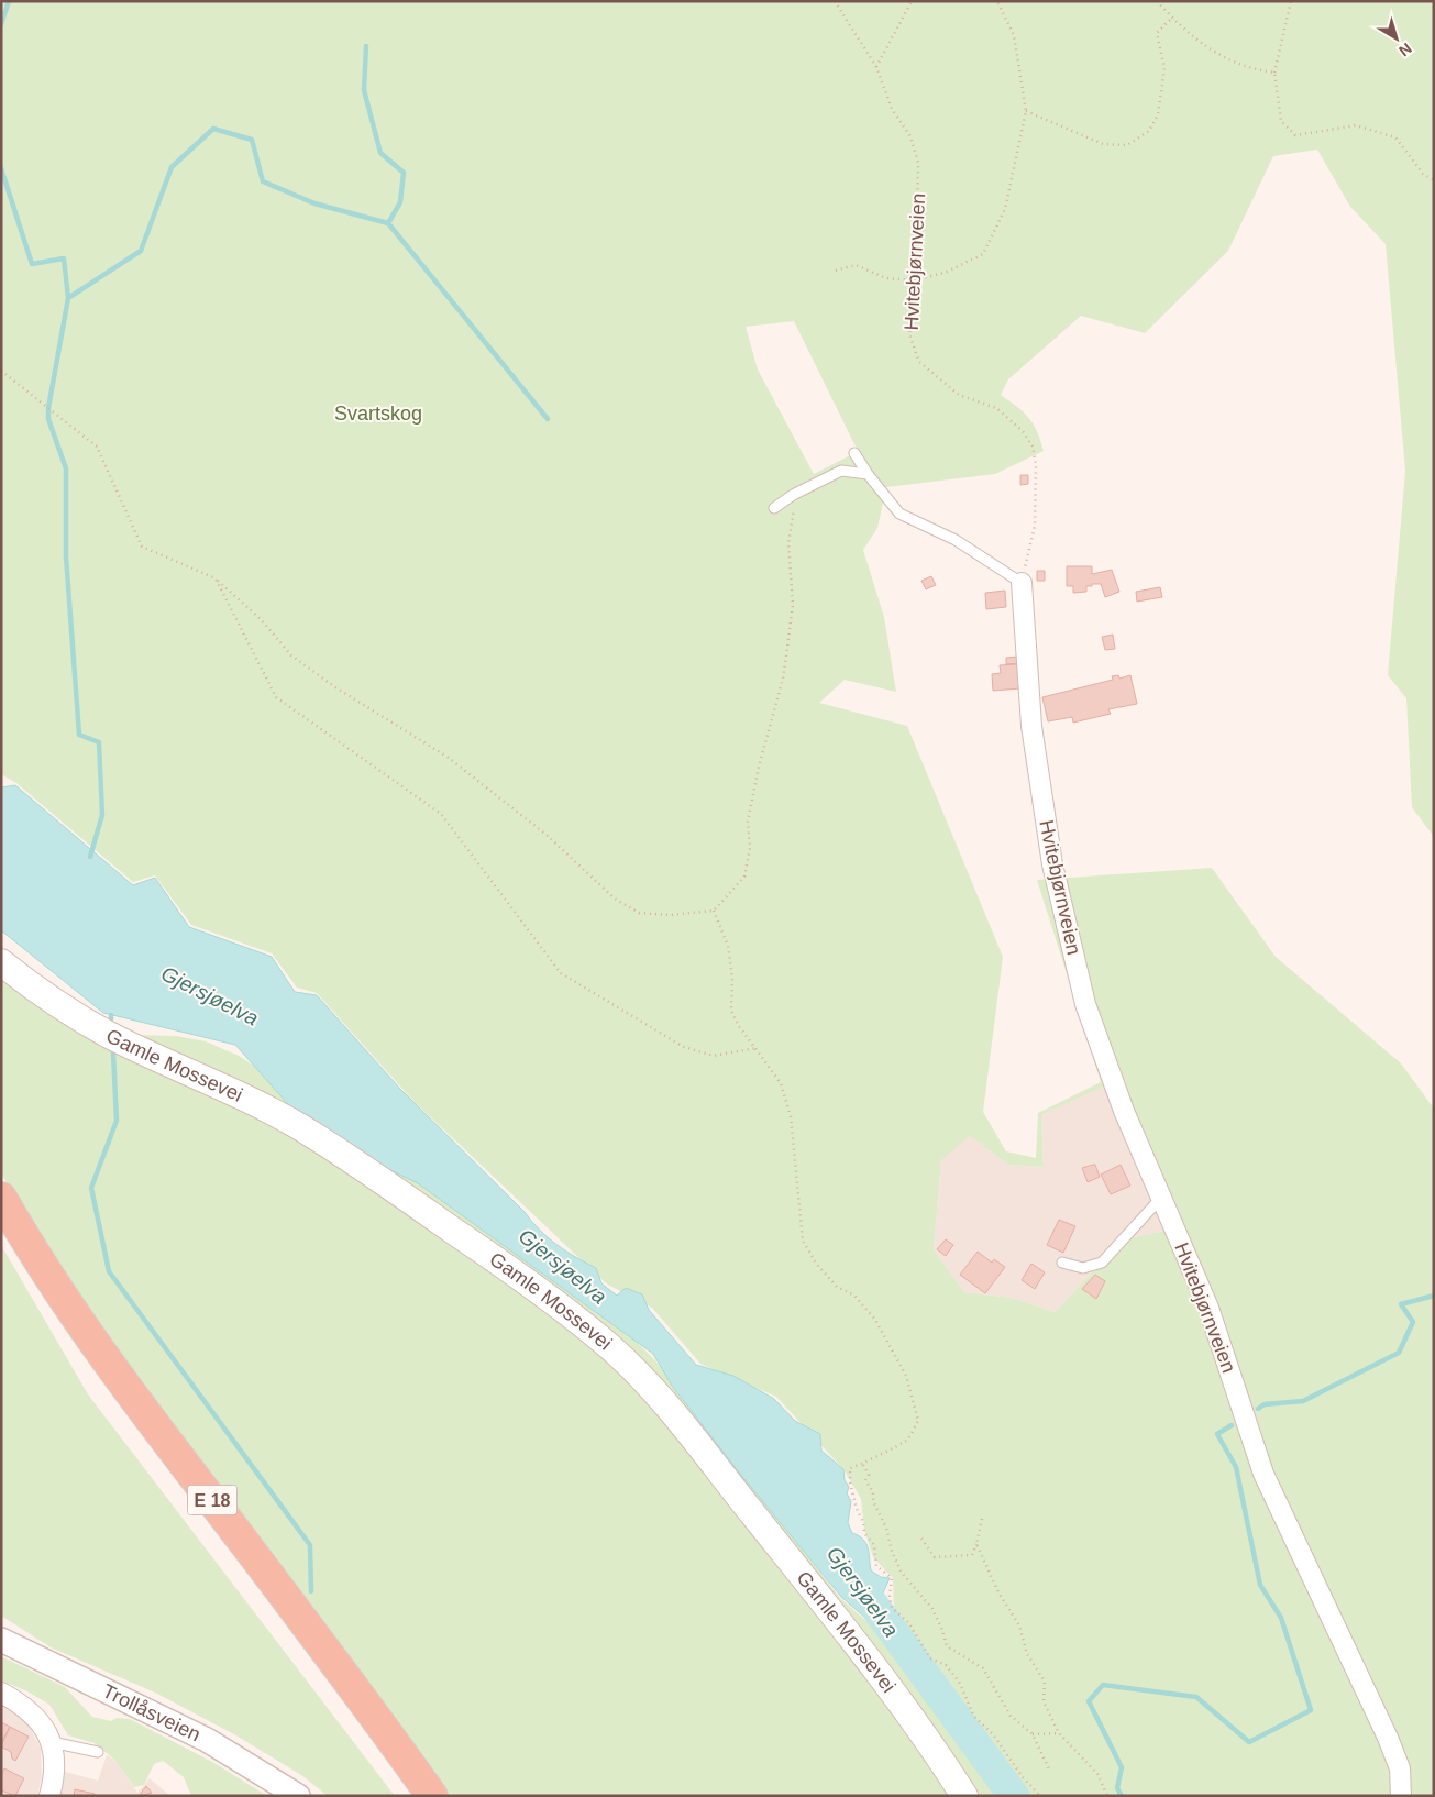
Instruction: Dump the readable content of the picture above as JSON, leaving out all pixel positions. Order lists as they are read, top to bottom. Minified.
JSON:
{"streets":{"highway":["E 18"],"main road":["Gamle Mossevei"],"street":["Hvitebjørnveien","Trollåsveien"]},"water":["Gjersjøelva"],"parks":["Svartskog"],"north":"bottom right"}
